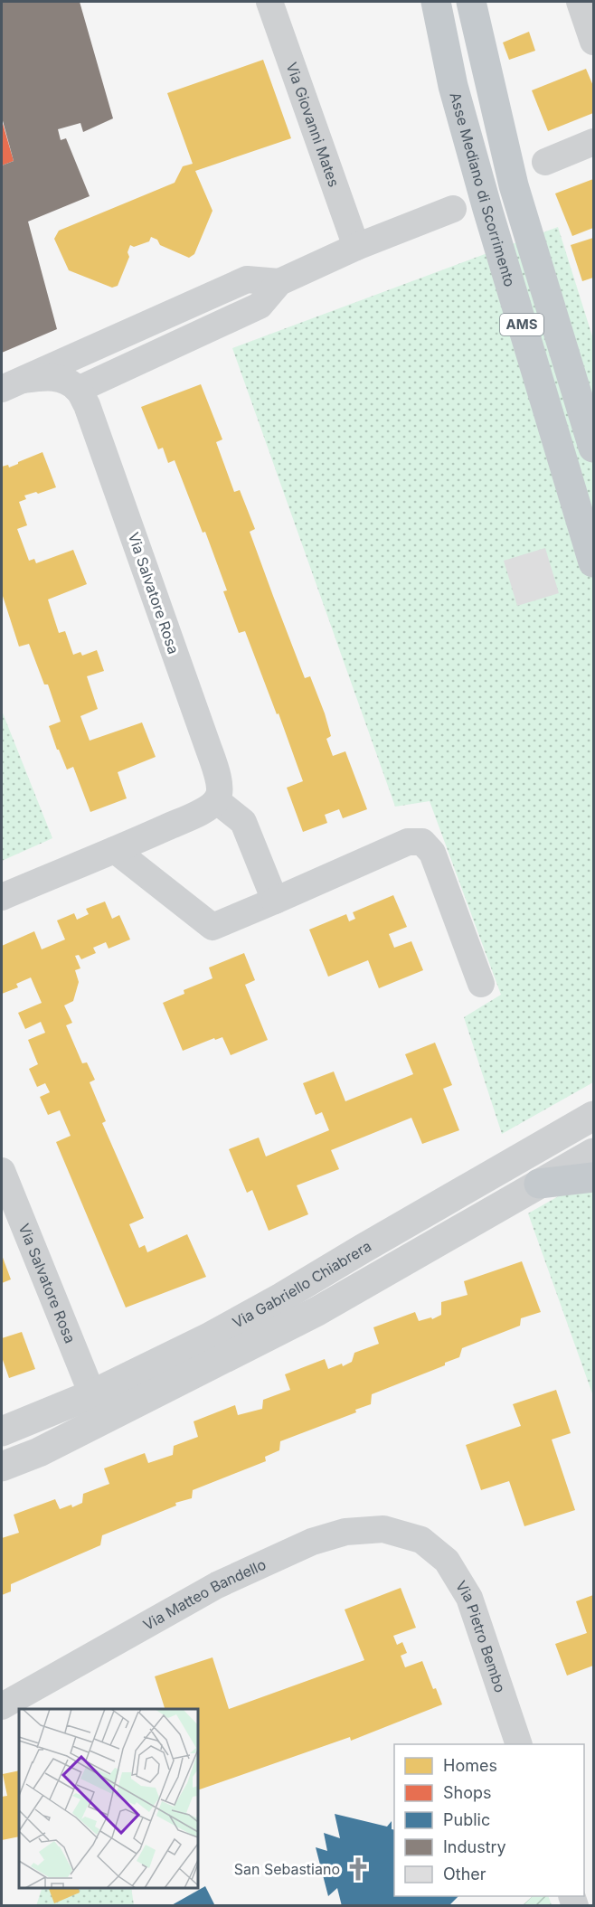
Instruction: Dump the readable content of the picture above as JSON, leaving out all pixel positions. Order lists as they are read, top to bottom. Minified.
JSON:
{"streets":{"highway":["Asse Mediano di Scorrimento","AMS"],"street":["Via Giovanni Mates","Via Salvatore Rosa","Via Gabriello Chiabrera","Via Matteo Bandello","Via Pietro Bembo"]},"crossings":[["Via Salvatore Rosa","Via Gabriello Chiabrera"],["Via Matteo Bandello","Via Pietro Bembo"]],"places":{"church":["San Sebastiano"]},"legend":["Homes","Shops","Public","Industry","Other"]}
